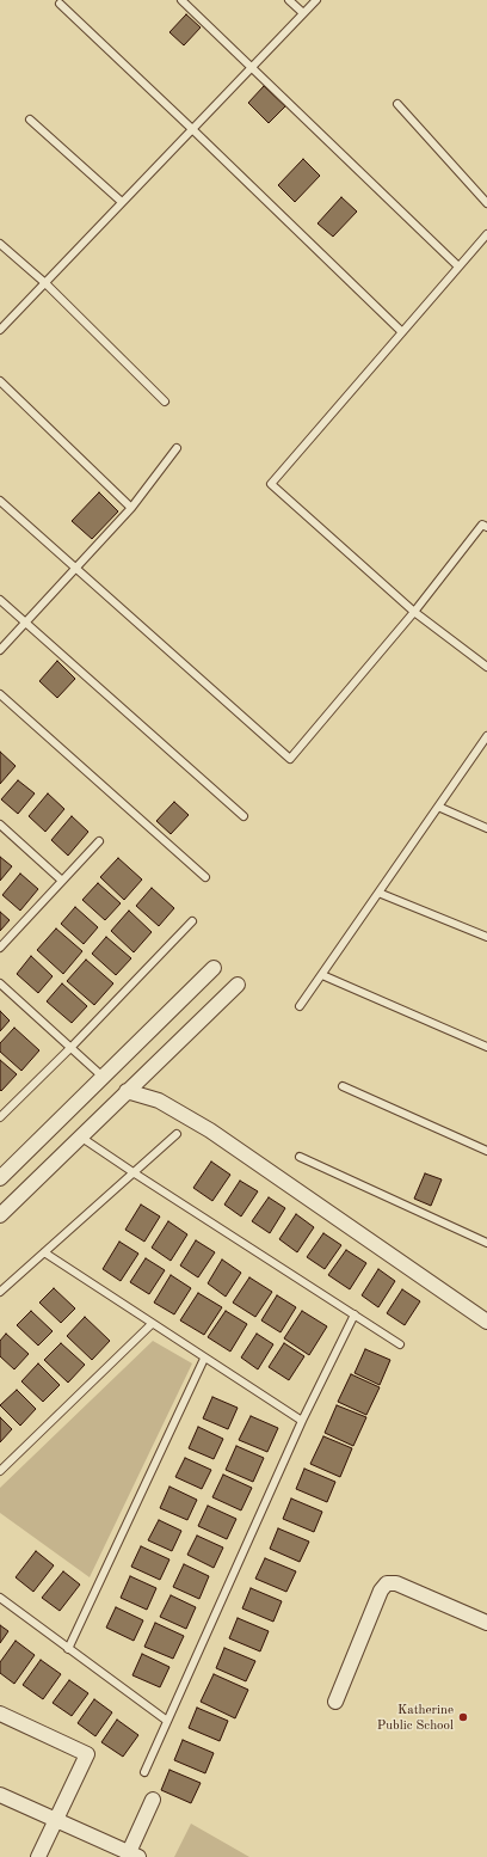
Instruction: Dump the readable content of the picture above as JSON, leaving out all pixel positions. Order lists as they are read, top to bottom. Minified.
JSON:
{"places":["Katherine Public School"]}
